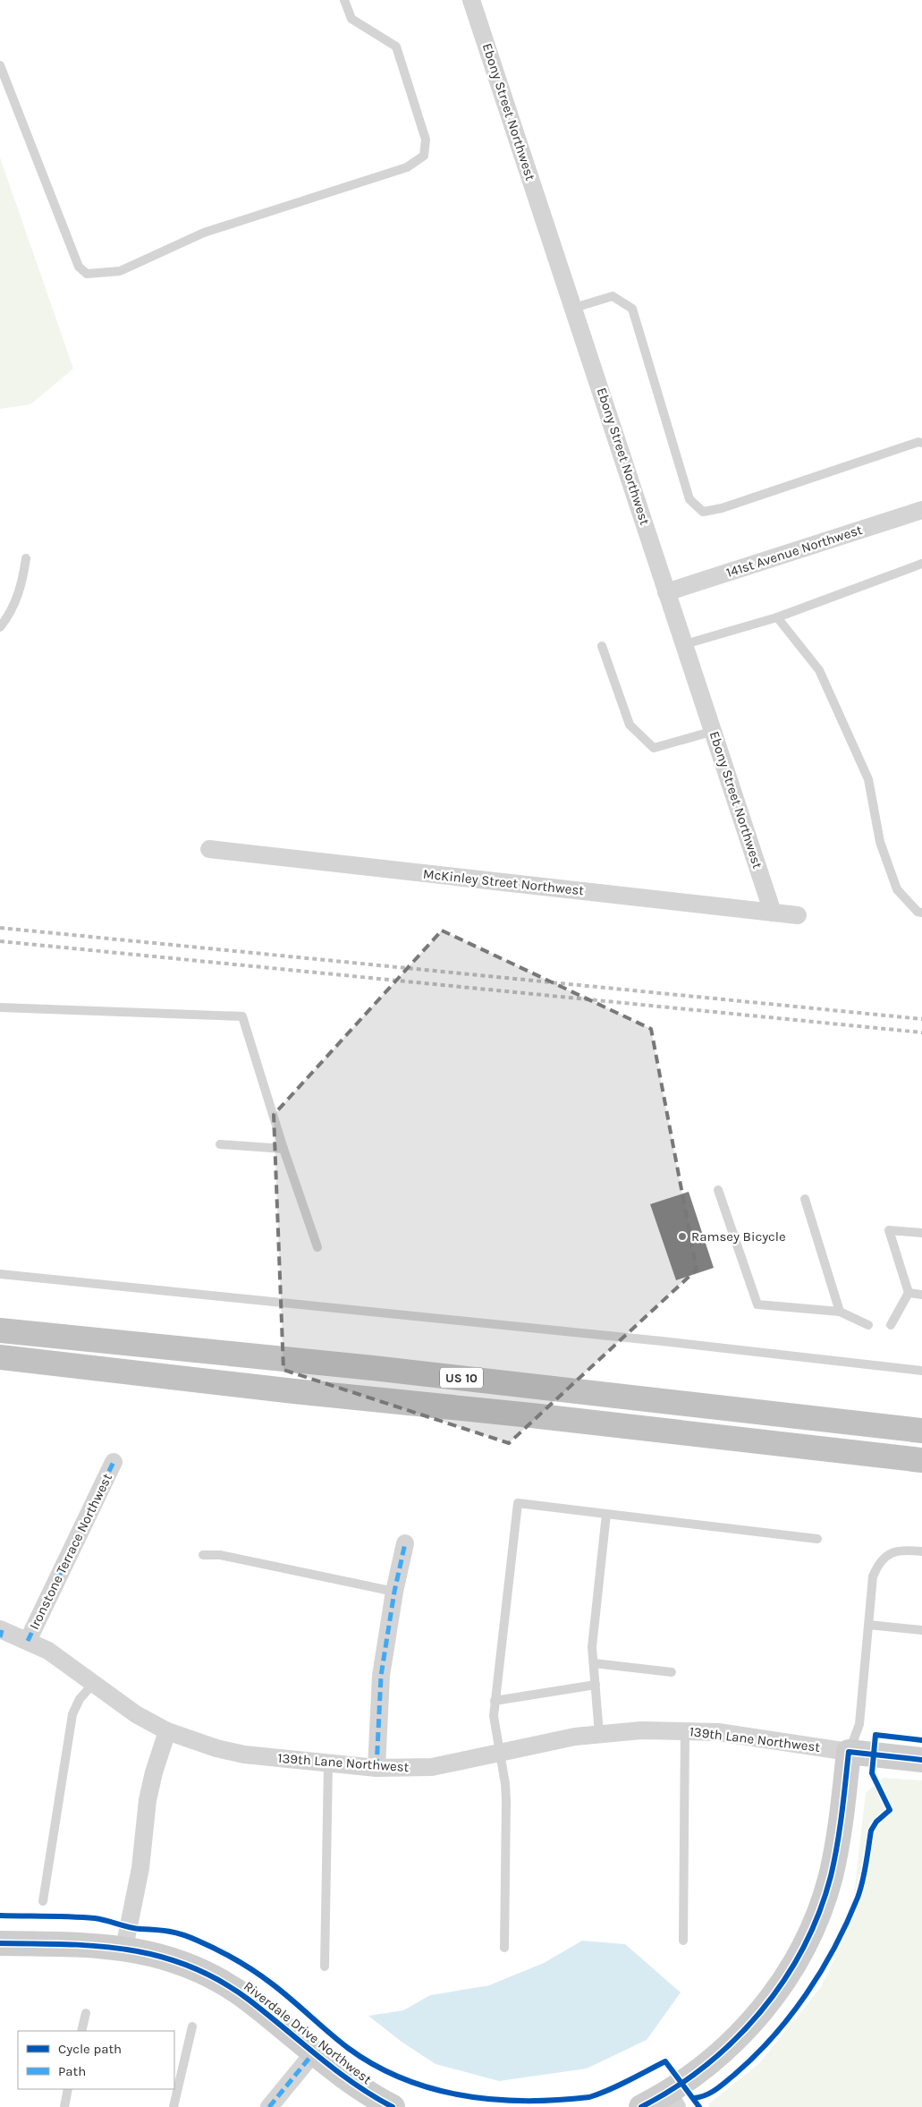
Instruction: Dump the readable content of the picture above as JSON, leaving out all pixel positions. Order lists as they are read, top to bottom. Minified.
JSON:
{"streets":{"highway":["US 10"],"street":["Ebony Street Northwest","141st Avenue Northwest","McKinley Street Northwest","Ironstone Terrace Northwest","139th Lane Northwest","Riverdale Drive Northwest"]},"crossings":[["Ebony Street Northwest","141st Avenue Northwest"],["Ebony Street Northwest","McKinley Street Northwest"],["Ironstone Terrace Northwest","139th Lane Northwest"]],"places":["Ramsey Bicycle"],"legend":["Cycle path","Path"]}
